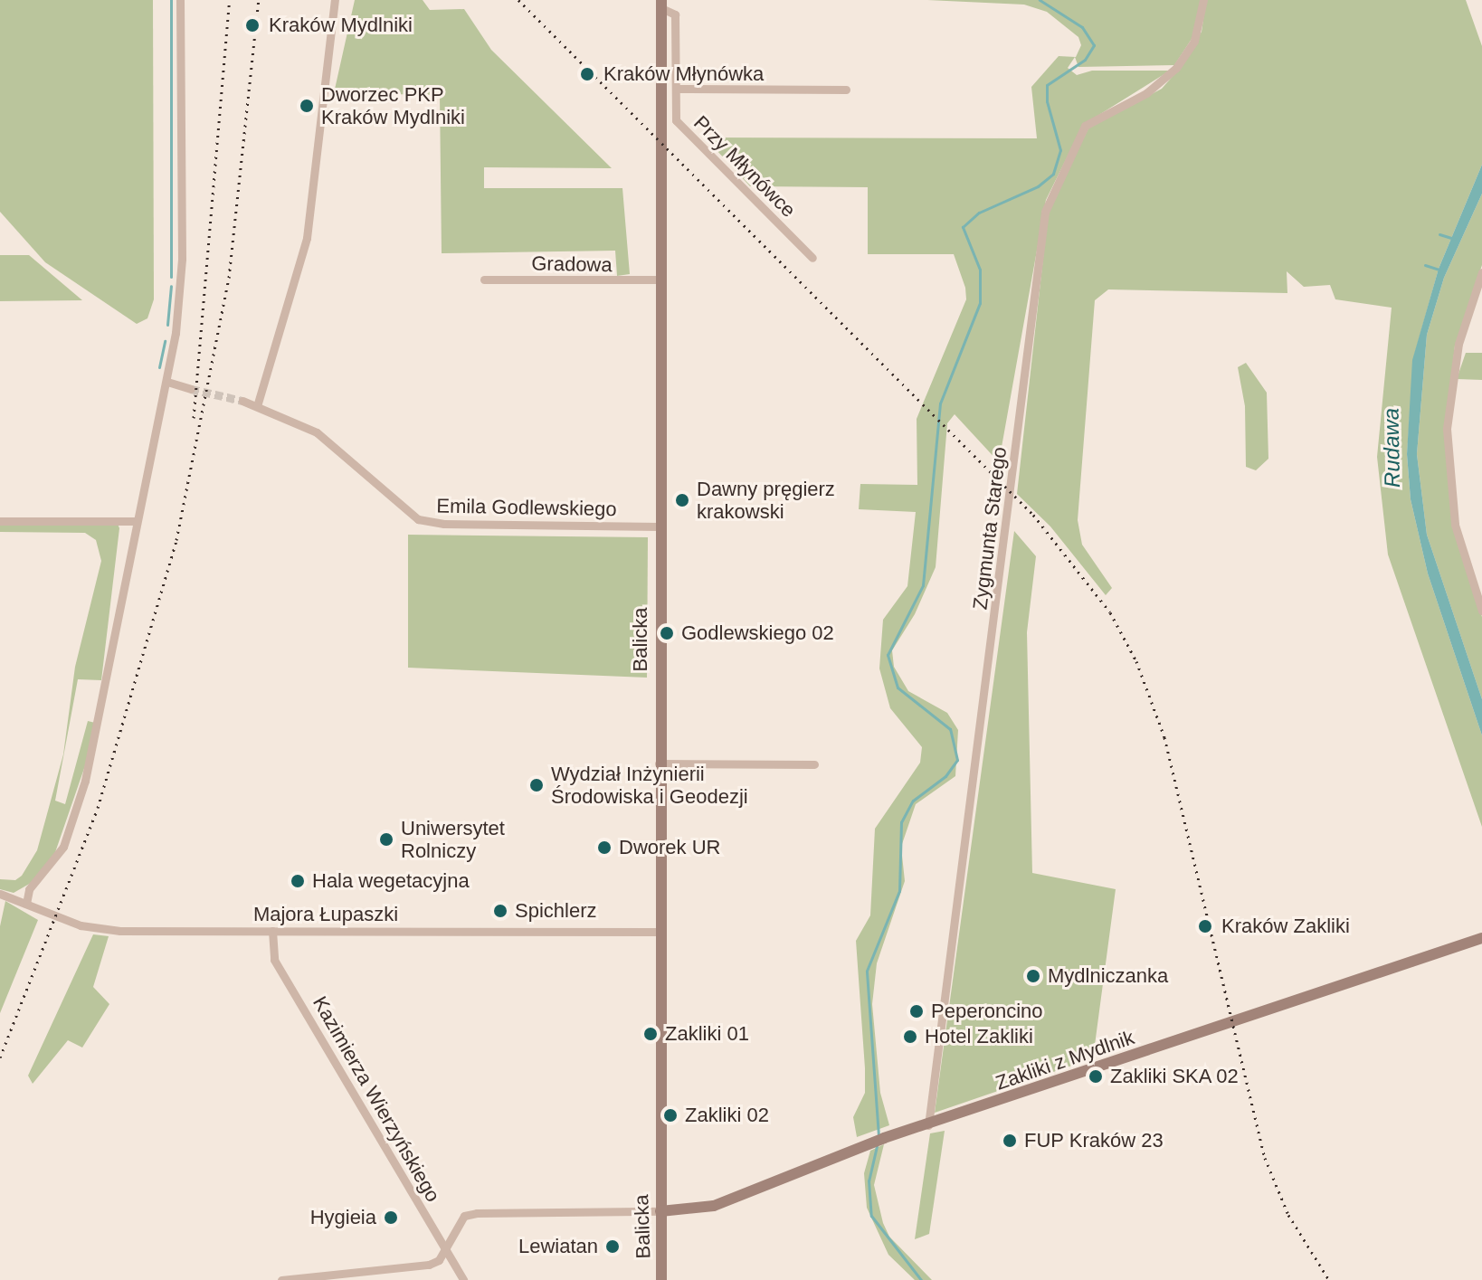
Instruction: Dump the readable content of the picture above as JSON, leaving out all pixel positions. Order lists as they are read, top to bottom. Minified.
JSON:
{"streets":{"street":["Przy Młynówce","Gradowa","Emila Godlewskiego","Zygmunta Starego","Balicka","Majora Łupaszki","Zakliki z Mydlnik","Kazimierza Wierzyńskiego"]},"crossings":[["Przy Młynówce","Balicka"],["Gradowa","Balicka"],["Emila Godlewskiego","Balicka"],["Zygmunta Starego","Zakliki z Mydlnik"],["Balicka","Majora Łupaszki"],["Balicka","Zakliki z Mydlnik"],["Majora Łupaszki","Kazimierza Wierzyńskiego"]],"water":["Rudawa"],"places":["Kraków Mydlniki","Kraków Młynówka","Dworzec PKP Kraków Mydlniki","Dawny pręgierz krakowski","Godlewskiego 02","Wydział Inżynierii Środowiska i Geodezji","Uniwersytet Rolniczy","Dworek UR","Hala wegetacyjna","Spichlerz","Kraków Zakliki","Mydlniczanka","Peperoncino","Zakliki 01","Hotel Zakliki","Zakliki SKA 02","Zakliki 02","FUP Kraków 23","Hygieia","Lewiatan"]}
